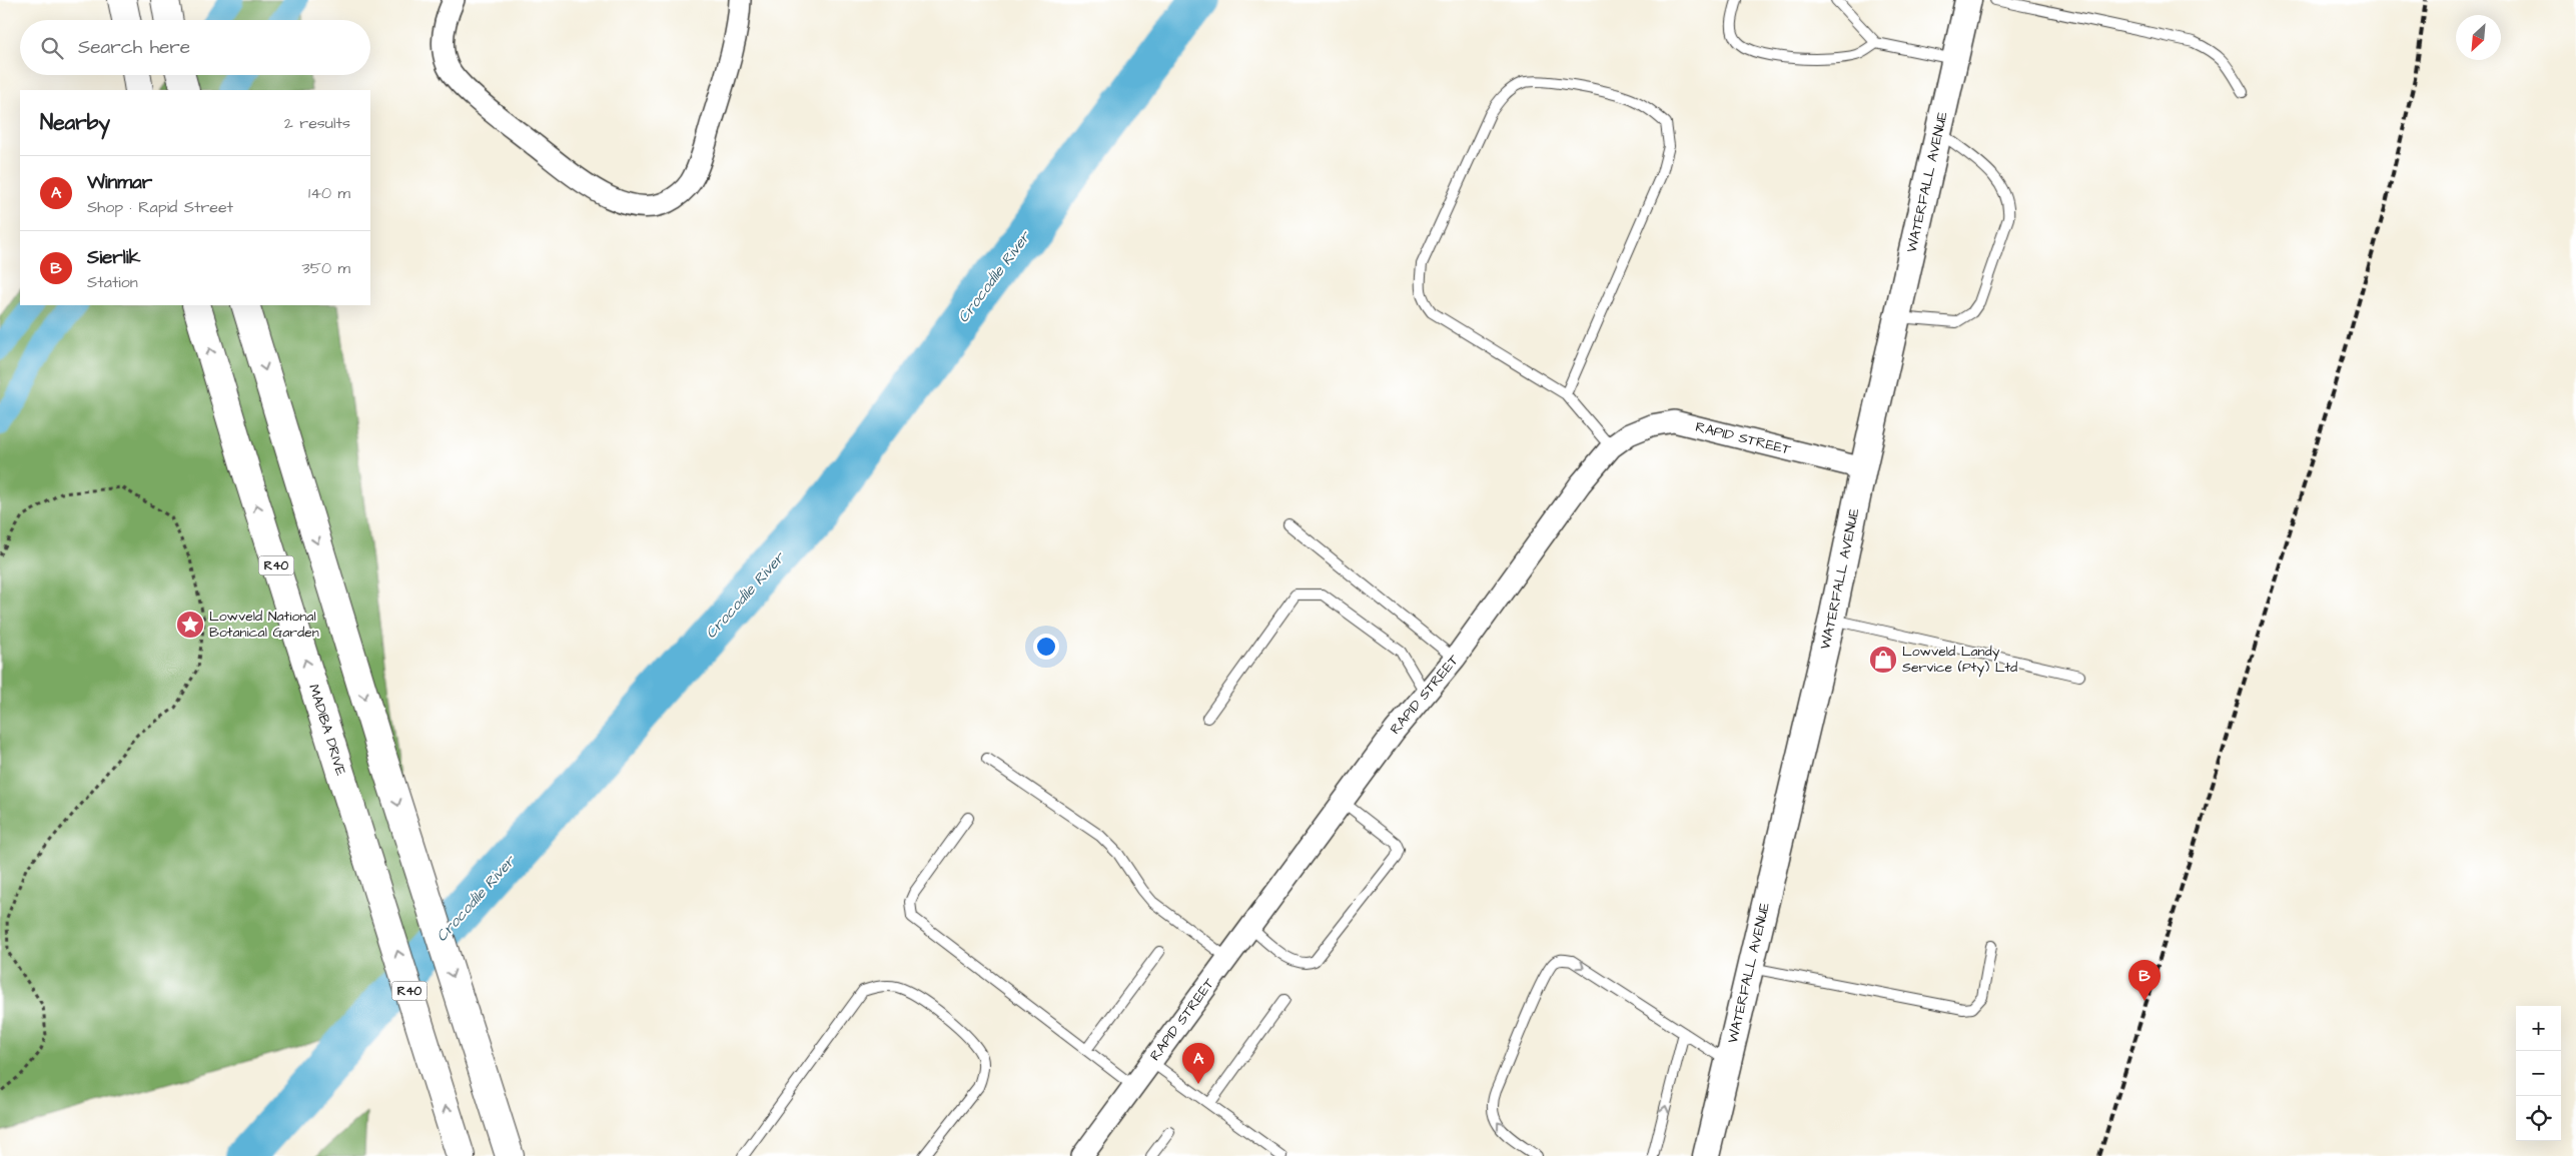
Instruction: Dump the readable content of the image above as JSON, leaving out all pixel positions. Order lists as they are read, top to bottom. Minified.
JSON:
{"streets":{"main road":["R40","MADIBA DRIVE"],"street":["WATERFALL AVENUE","RAPID STREET"]},"crossings":[["WATERFALL AVENUE","RAPID STREET"]],"water":["Crocodile River"],"places":{"place":["Lowveld National Botanical Garden"],"shop":["Lowveld Landy Service (Pty) Ltd"]},"north":"bottom left","page":{"search":"Search here","heading":["Nearby","2 results"],"list":[{"mark":"A","name":"Winmar","note":"Shop · Rapid Street","value":"140 m"},{"mark":"B","name":"Sierlik","note":"Station","value":"350 m"}],"pins":["B","A"],"map_buttons":["+","−"]}}
